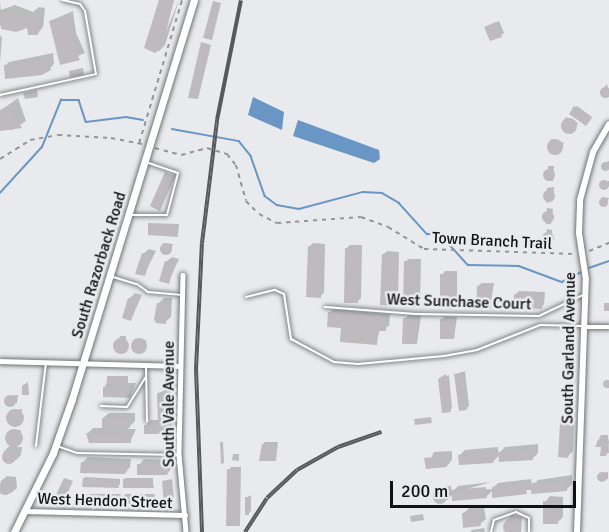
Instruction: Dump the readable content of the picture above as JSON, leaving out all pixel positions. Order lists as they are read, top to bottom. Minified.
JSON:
{"streets":{"main road":["South Razorback Road"],"street":["South Garland Avenue","South Vale Avenue","West Hendon Street"],"lane":["West Sunchase Court"],"path":["Town Branch Trail"]},"crossings":[["Town Branch Trail","South Razorback Road"],["Town Branch Trail","South Garland Avenue"],["South Razorback Road","West Hendon Street"],["West Sunchase Court","South Garland Avenue"],["South Vale Avenue","West Hendon Street"]],"scale_bar":"200 m"}
